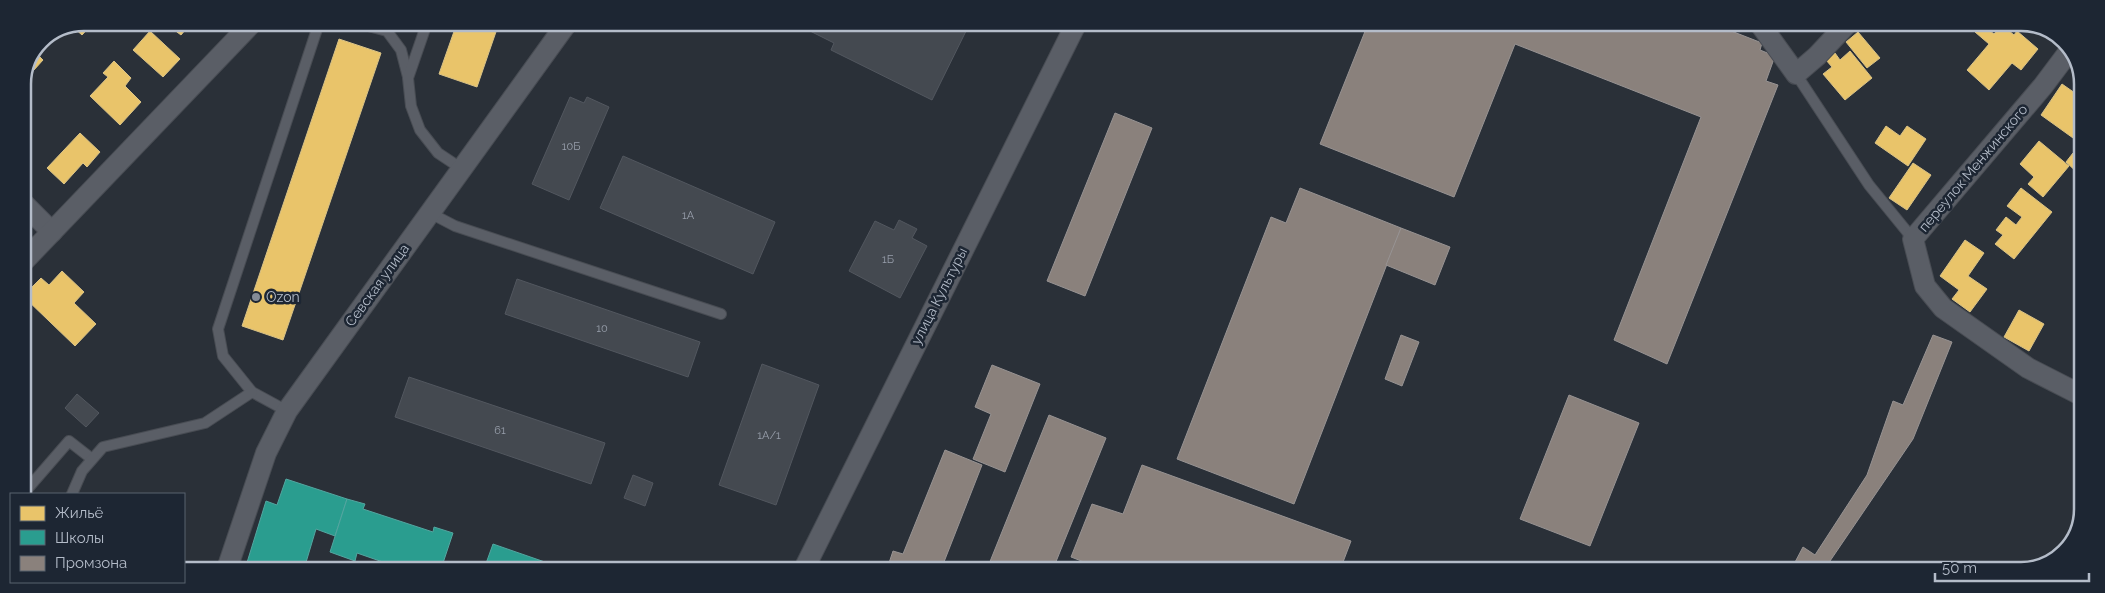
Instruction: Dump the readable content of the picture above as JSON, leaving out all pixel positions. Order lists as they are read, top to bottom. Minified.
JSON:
{"streets":{"street":["переулок Менжинского","Севская улица","улица Культуры"]},"places":["Ozon"],"house_numbers":["10Б","1А","1Б","10","61","1А/1"],"legend":["Жильё","Школы","Промзона"],"scale_bar":"50 m"}
